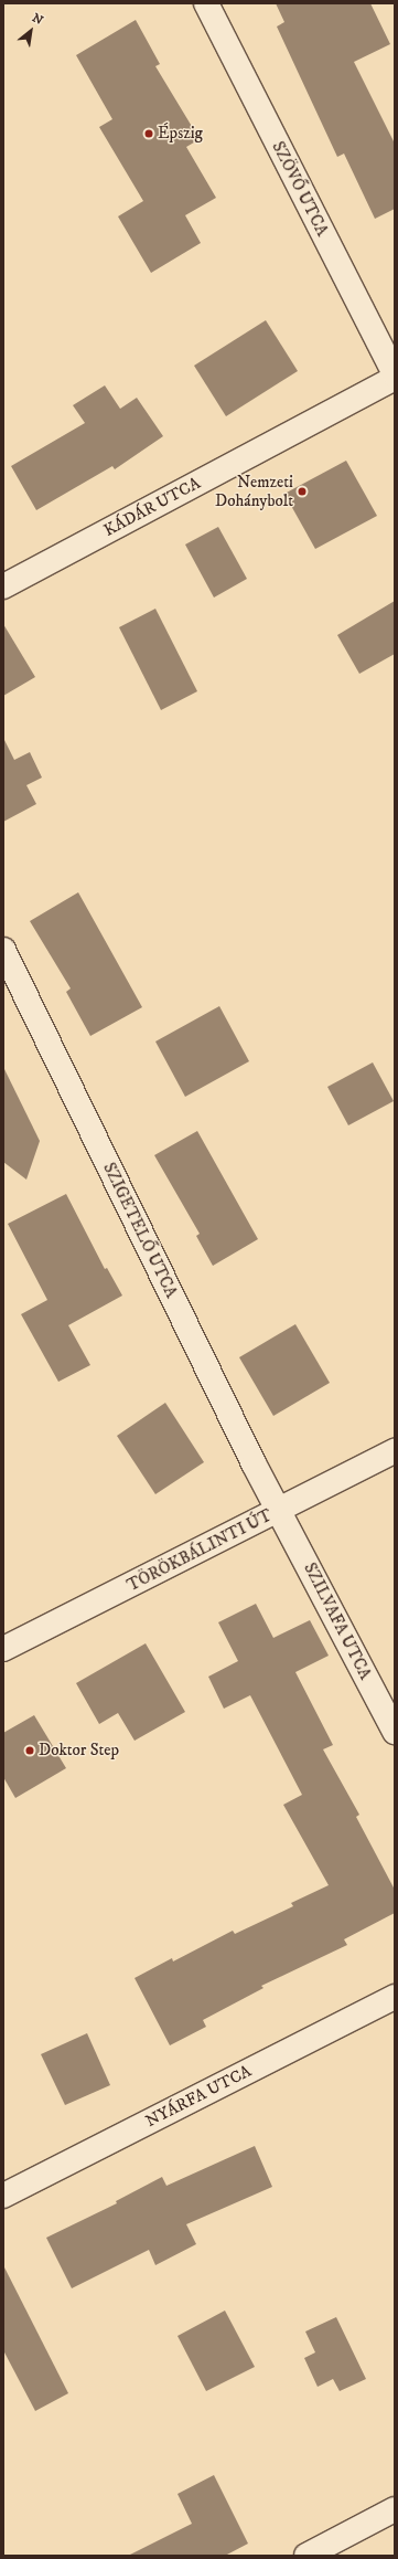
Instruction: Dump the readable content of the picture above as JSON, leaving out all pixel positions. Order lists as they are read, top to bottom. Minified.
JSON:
{"streets":{"street":["SZÖVŐ UTCA","KÁDÁR UTCA","SZIGETELŐ UTCA","TÖRÖKBÁLINTI ÚT","SZILVAFA UTCA","NYÁRFA UTCA"]},"crossings":[["SZÖVŐ UTCA","KÁDÁR UTCA"],["SZIGETELŐ UTCA","TÖRÖKBÁLINTI ÚT"],["SZIGETELŐ UTCA","SZILVAFA UTCA"],["TÖRÖKBÁLINTI ÚT","SZILVAFA UTCA"]],"places":["Épszig","Nemzeti Dohánybolt","Doktor Step"],"north":"top right"}
